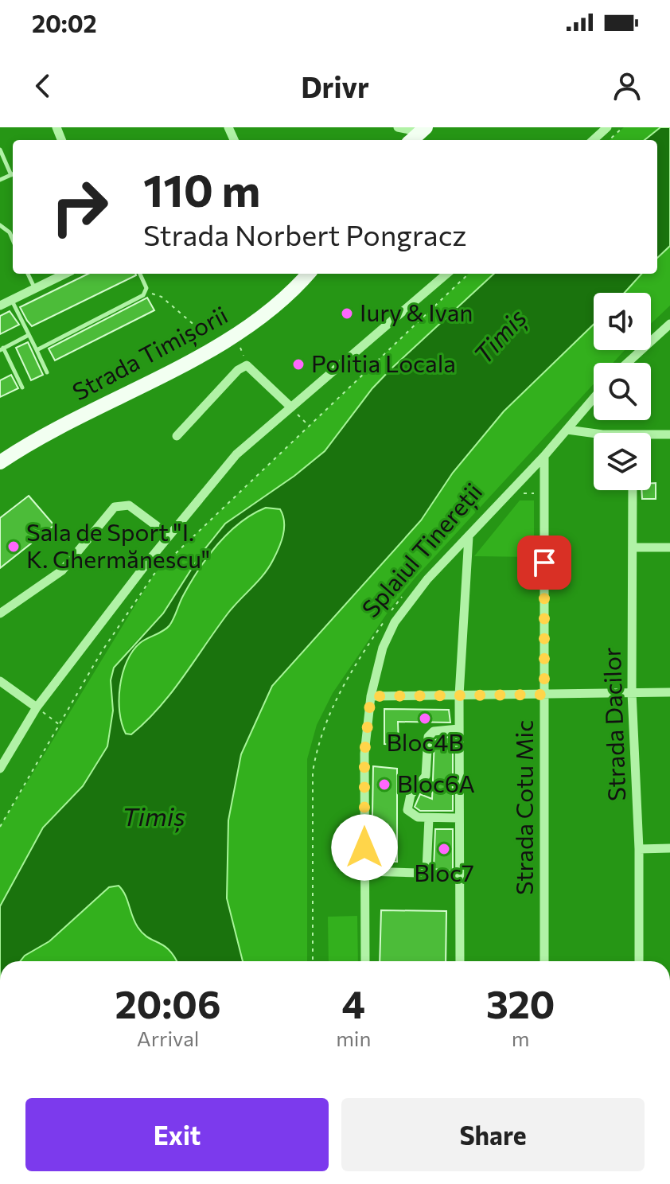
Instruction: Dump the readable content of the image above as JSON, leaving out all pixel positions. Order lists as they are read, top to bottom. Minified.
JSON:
{"streets":{"main road":["Strada Timișorii"],"street":["Splaiul Tinereții","Strada Dacilor","Strada Cotu Mic"]},"crossings":[["Splaiul Tinereții","Strada Cotu Mic"]],"water":["Timiș"],"places":["Iury & Ivan","Politia Locala","Sala de Sport \"I. K. Ghermănescu\"","Bloc4B","Bloc6A","Bloc7"],"page":{"status":"20:02","header":"Drivr","turn":["110 m","Strada Norbert Pongracz"],"eta":["20:06","Arrival","4","min","320","m"],"buttons":["Exit","Share"]}}
